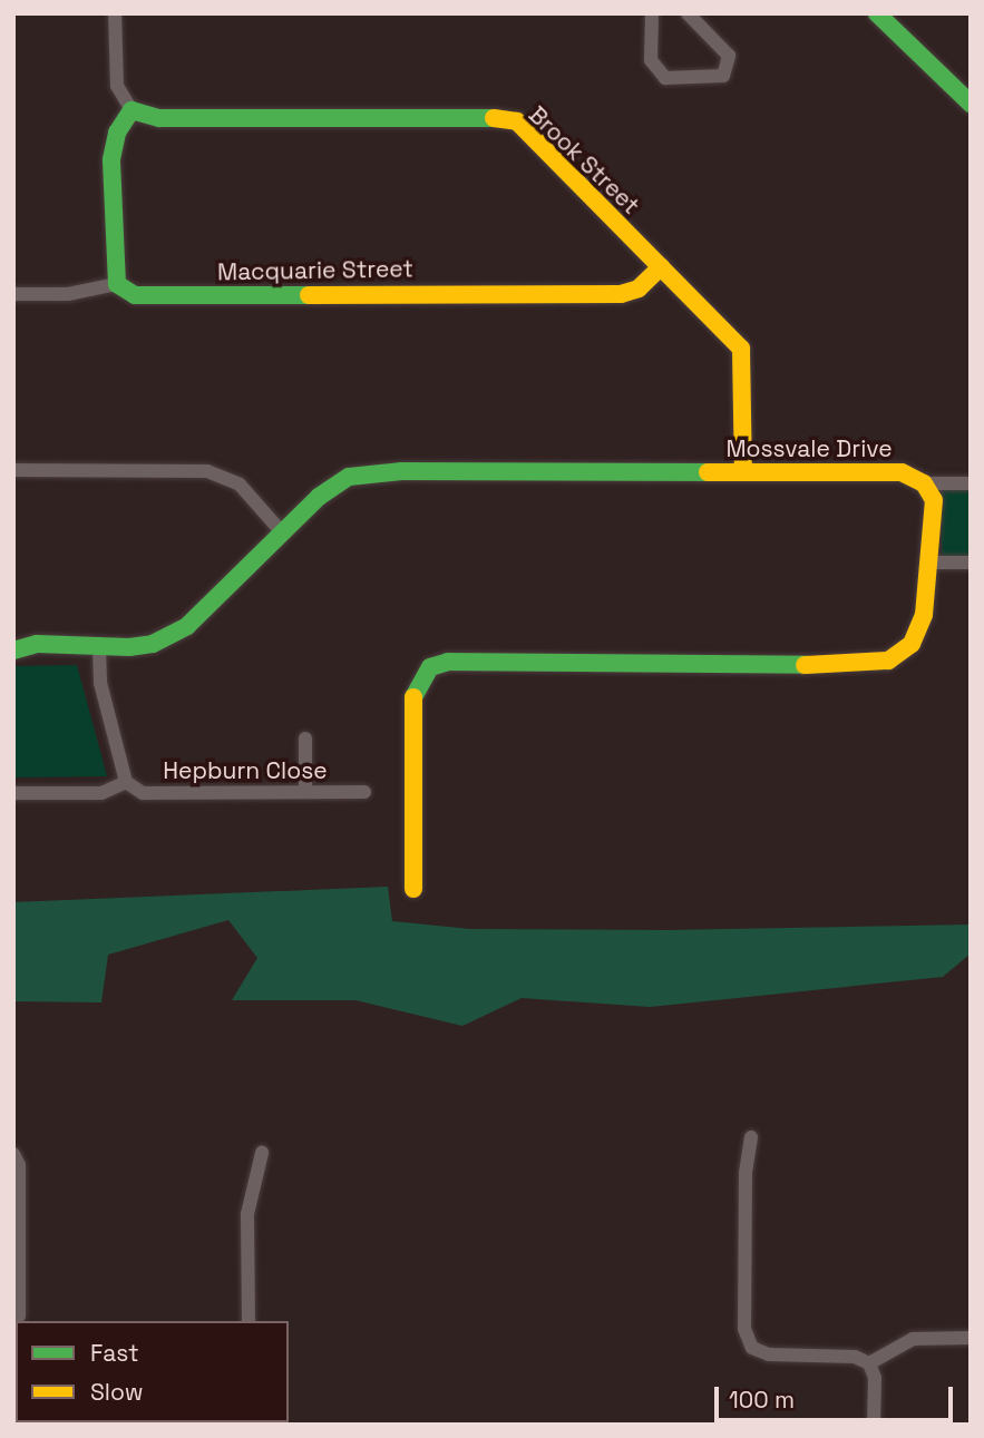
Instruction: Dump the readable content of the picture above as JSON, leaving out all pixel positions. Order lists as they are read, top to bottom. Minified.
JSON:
{"streets":{"street":["Brook Street","Macquarie Street","Mossvale Drive","Hepburn Close"]},"crossings":[["Brook Street","Macquarie Street"],["Brook Street","Mossvale Drive"]],"legend":["Fast","Slow"],"scale_bar":"100 m"}
